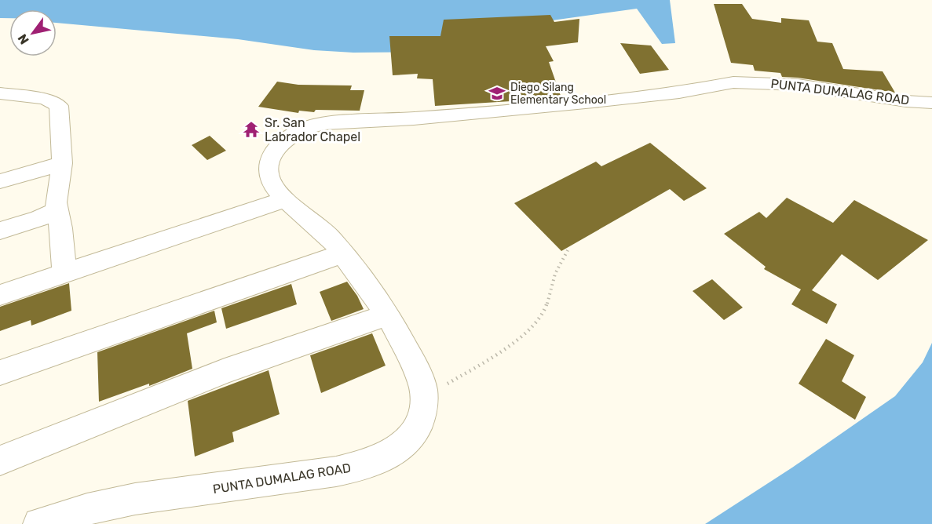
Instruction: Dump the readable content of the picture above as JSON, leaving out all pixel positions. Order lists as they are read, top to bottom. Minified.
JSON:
{"streets":{"street":["PUNTA DUMALAG ROAD"]},"places":{"school or university":["Diego Silang Elementary School"],"temple":["Sr. San Labrador Chapel"]},"north":"bottom left"}
